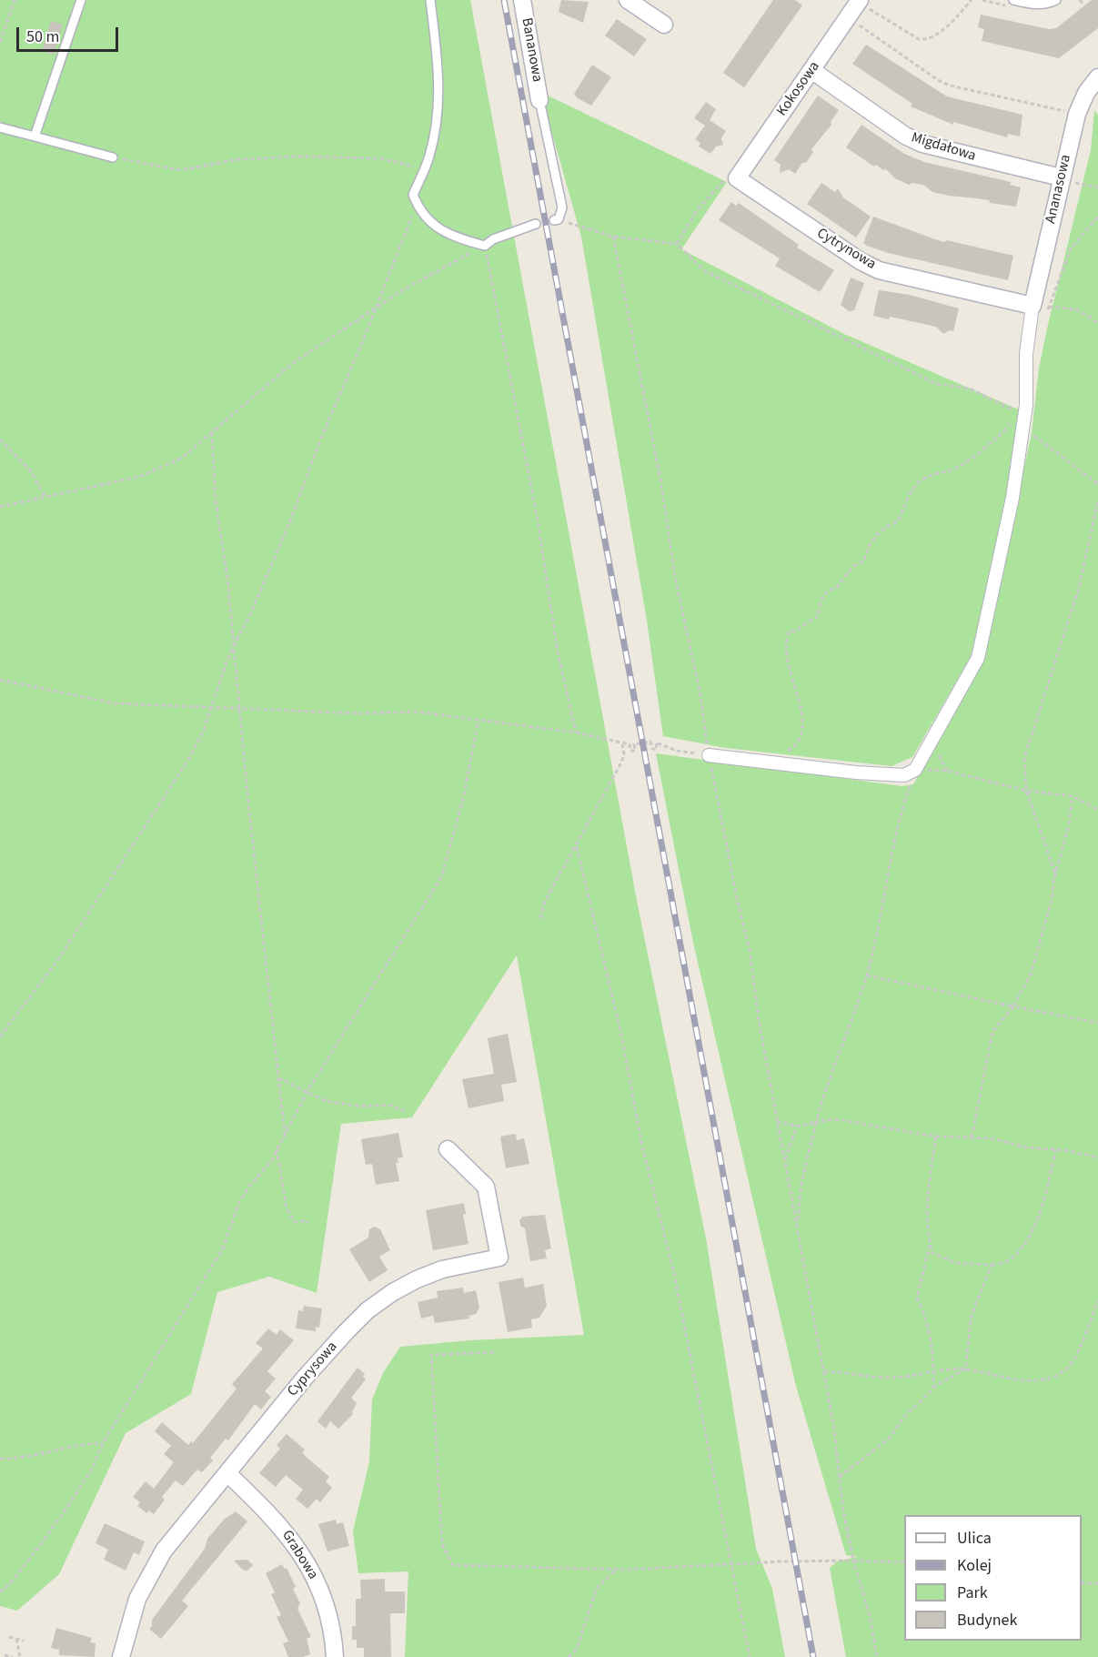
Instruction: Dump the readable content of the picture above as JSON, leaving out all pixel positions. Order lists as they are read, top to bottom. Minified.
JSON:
{"streets":{"street":["Bananowa","Kokosowa","Migdałowa","Ananasowa","Cytrynowa","Cyprysowa","Grabowa"]},"crossings":[["Kokosowa","Migdałowa"],["Kokosowa","Cytrynowa"],["Migdałowa","Ananasowa"],["Ananasowa","Cytrynowa"],["Cyprysowa","Grabowa"]],"legend":["Ulica","Kolej","Park","Budynek"],"scale_bar":"50 m"}
